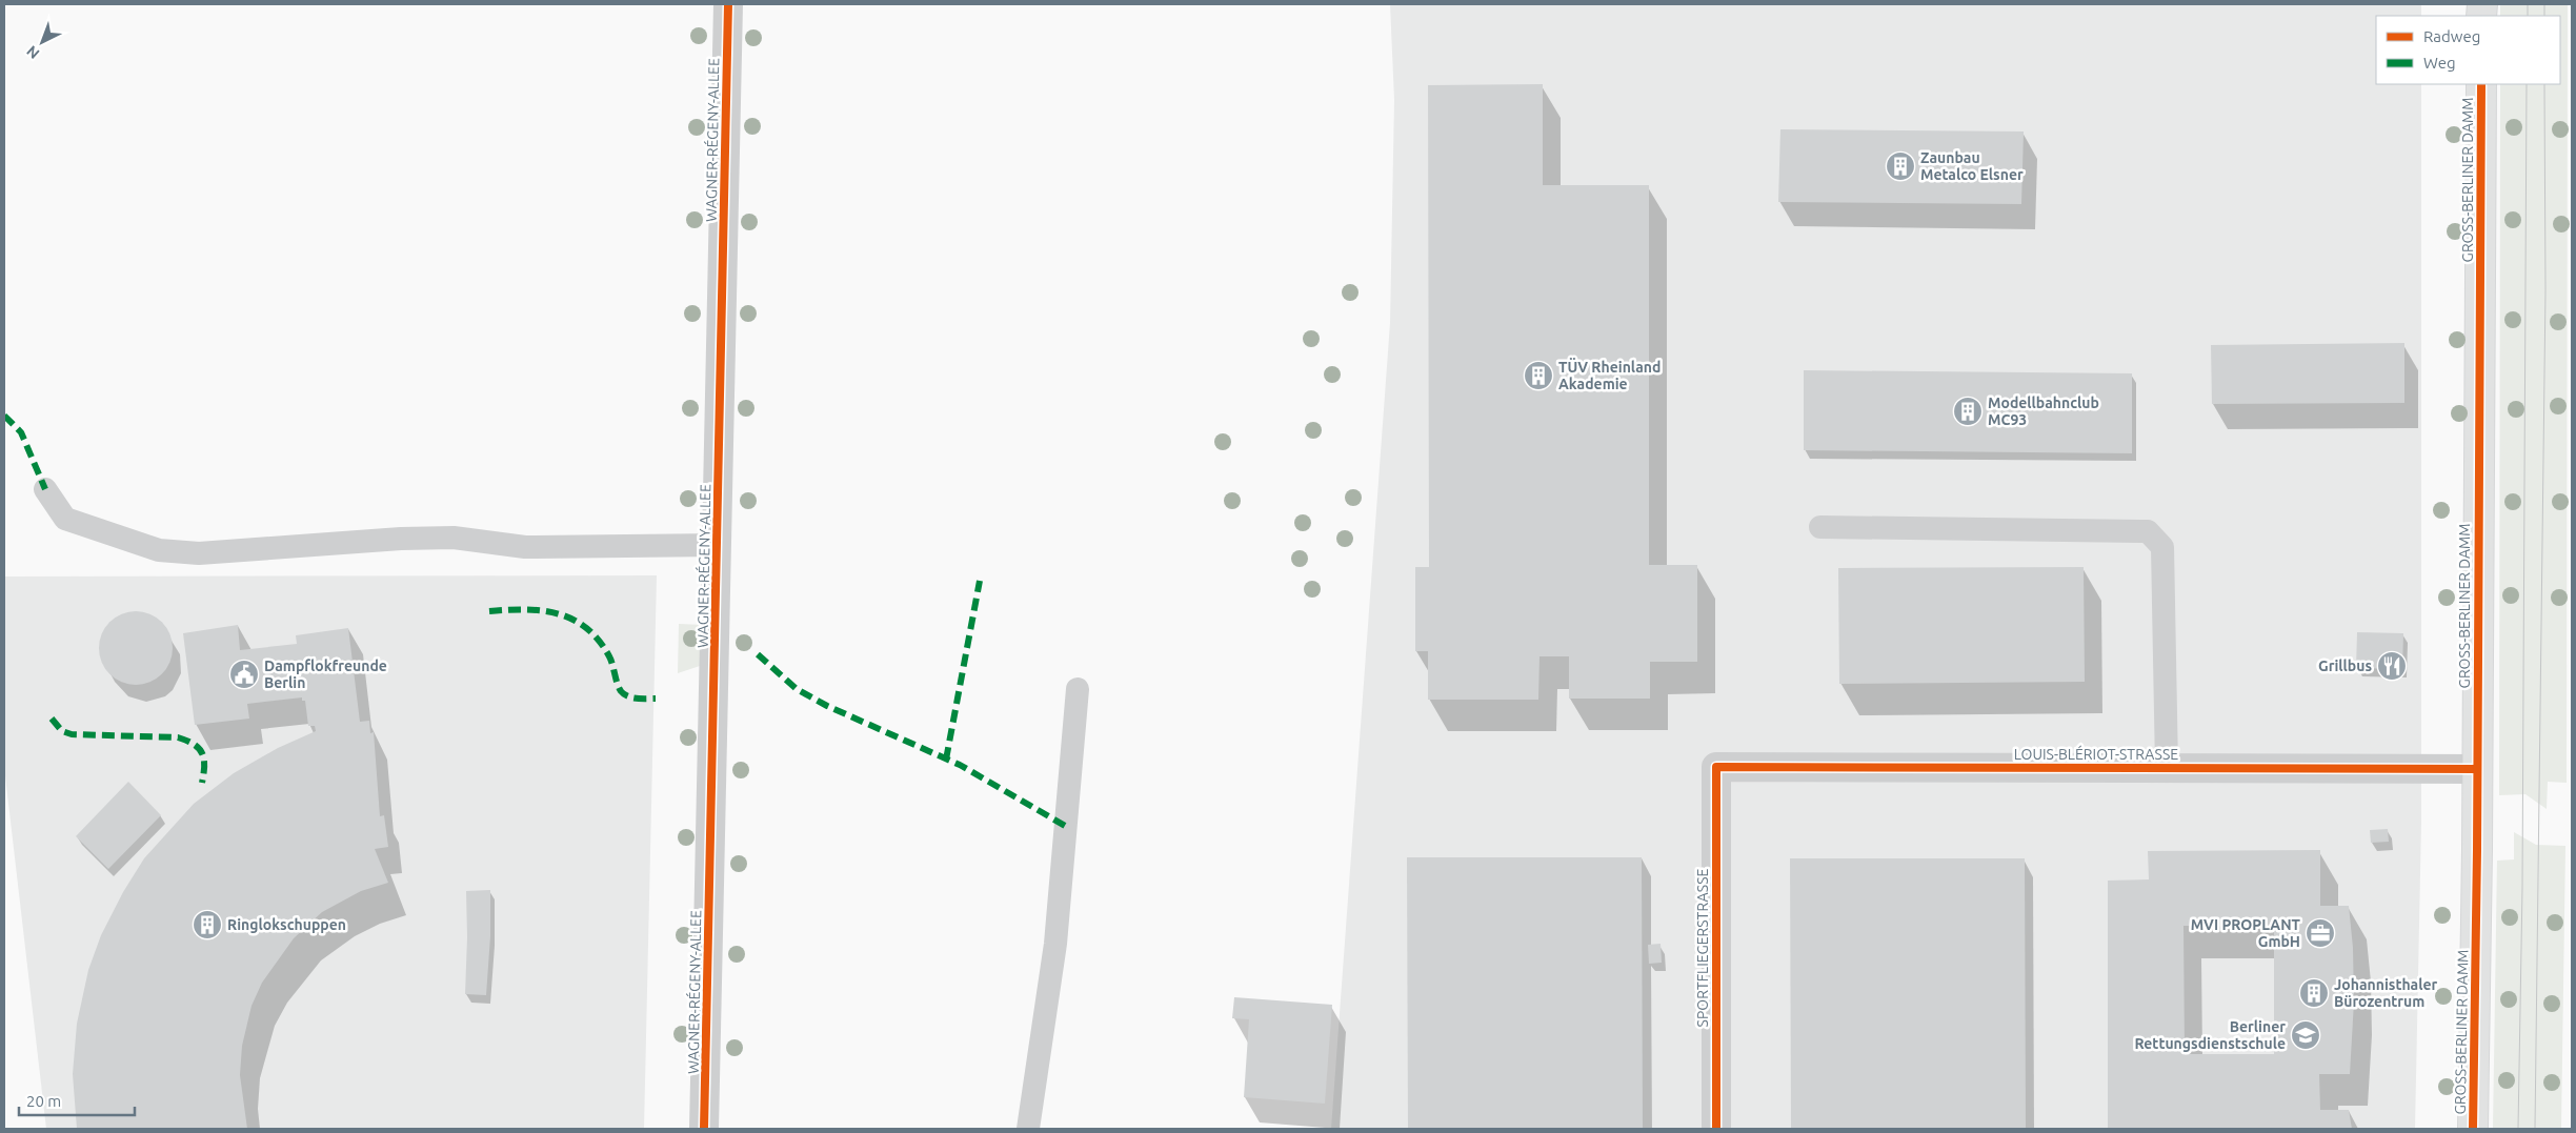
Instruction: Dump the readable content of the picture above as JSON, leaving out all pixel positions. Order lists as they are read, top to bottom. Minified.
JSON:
{"streets":{"main road":["GROSS-BERLINER DAMM"],"street":["WAGNER-RÉGENY-ALLEE","LOUIS-BLÉRIOT-STRASSE","SPORTFLIEGERSTRASSE"]},"crossings":[["GROSS-BERLINER DAMM","LOUIS-BLÉRIOT-STRASSE"],["LOUIS-BLÉRIOT-STRASSE","SPORTFLIEGERSTRASSE"]],"places":{"building":["Zaunbau Metalco Elsner","TÜV Rheinland Akademie","Modellbahnclub MC93","Ringlokschuppen","Johannisthaler Bürozentrum"],"restaurant":["Grillbus"],"public building":["Dampflokfreunde Berlin"],"office":["MVI PROPLANT GmbH"],"school or university":["Berliner Rettungsdienstschule"]},"legend":["Radweg","Weg"],"scale_bar":"20 m","north":"bottom left"}
